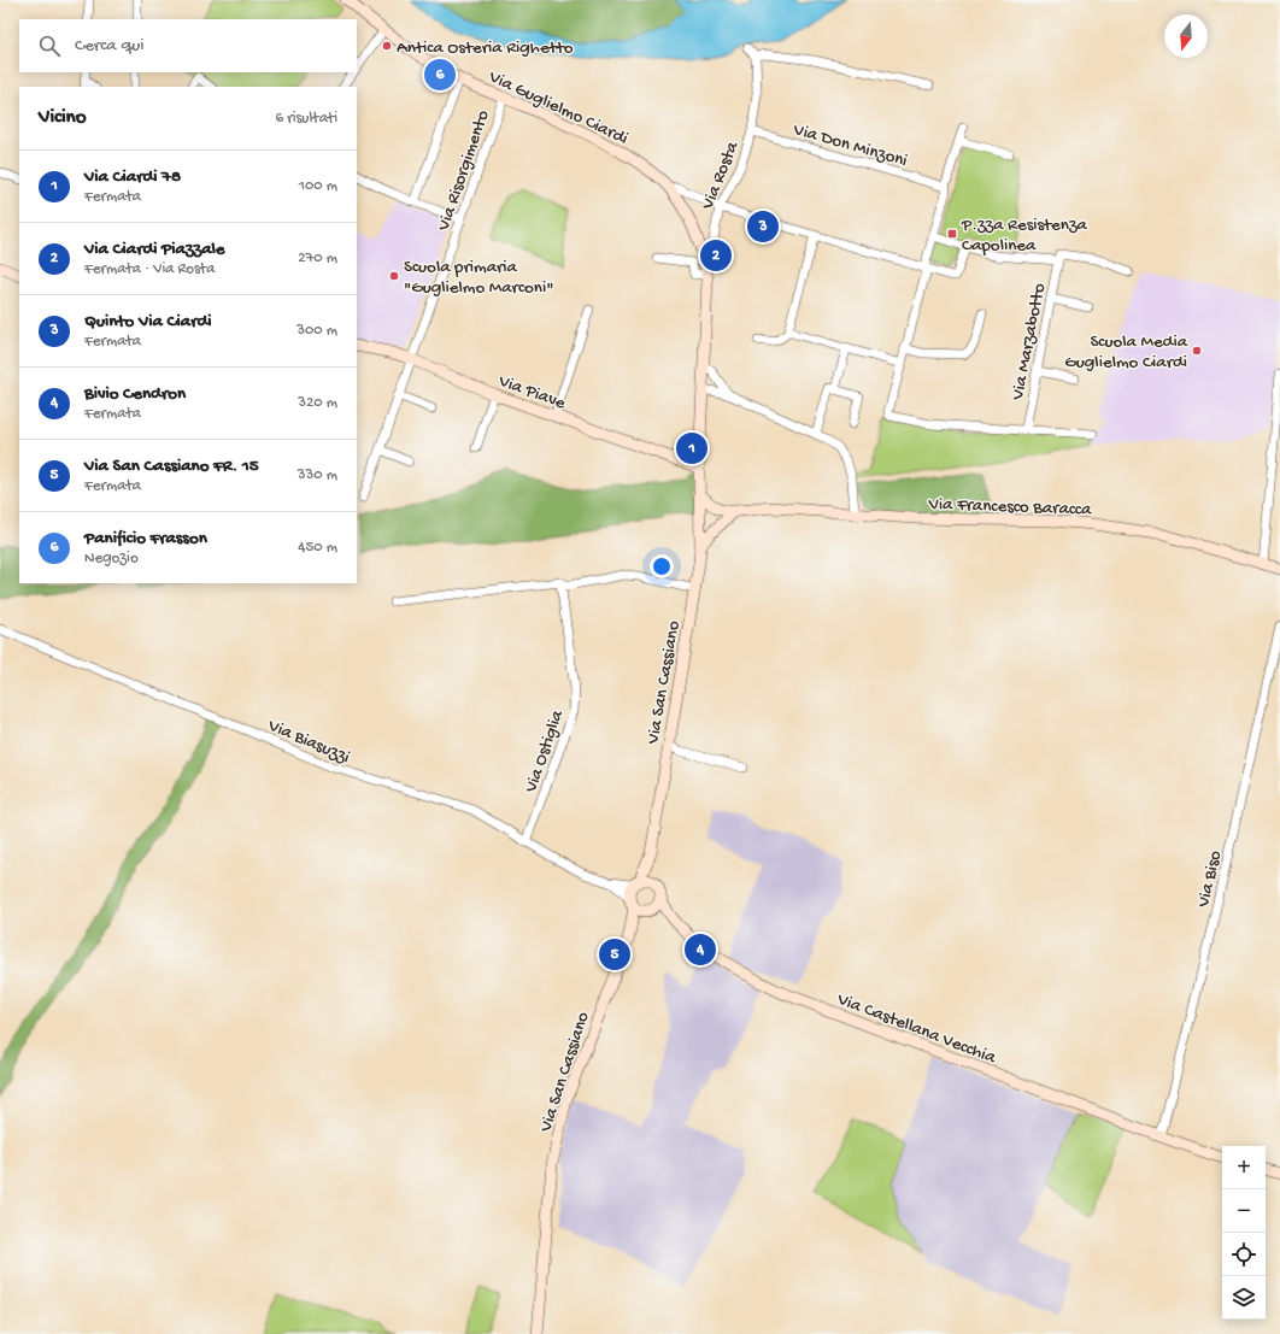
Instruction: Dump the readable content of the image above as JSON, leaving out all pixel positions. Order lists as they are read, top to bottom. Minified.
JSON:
{"streets":{"main road":["Via Guglielmo Ciardi","Via Piave","Via Francesco Baracca","Via San Cassiano","Via Castellana Vecchia"],"street":["Via Don Minzoni","Via Risorgimento","Via Rosta","Via Marzabotto","Via Biasuzzi","Via Ostiglia","Via Biso"]},"crossings":[["Via Guglielmo Ciardi","Via Risorgimento"],["Via Guglielmo Ciardi","Via Rosta"],["Via Guglielmo Ciardi","Via Piave"],["Via Guglielmo Ciardi","Via Francesco Baracca"],["Via Guglielmo Ciardi","Via San Cassiano"],["Via Don Minzoni","Via Rosta"],["Via Risorgimento","Via Piave"],["Via Francesco Baracca","Via San Cassiano"],["Via San Cassiano","Via Biasuzzi"],["Via San Cassiano","Via Castellana Vecchia"],["Via Biasuzzi","Via Ostiglia"],["Via Biasuzzi","Via Castellana Vecchia"],["Via Biso","Via Castellana Vecchia"]],"places":{"other":["Antica Osteria Righetto","Scuola primaria \"Guglielmo Marconi\"","Scuola Media Guglielmo Ciardi"],"transit":["P.zza Resistenza Capolinea"]},"north":"bottom","page":{"search":"Cerca qui","pins":["6","3","2","1","4","5"],"heading":["Vicino","6 risultati"],"list":[{"mark":"1","name":"Via Ciardi 78","note":"Fermata","value":"100 m"},{"mark":"2","name":"Via Ciardi Piazzale","note":"Fermata · Via Rosta","value":"270 m"},{"mark":"3","name":"Quinto Via Ciardi","note":"Fermata","value":"300 m"},{"mark":"4","name":"Bivio Cendron","note":"Fermata","value":"320 m"},{"mark":"5","name":"Via San Cassiano FR. 15","note":"Fermata","value":"330 m"},{"mark":"6","name":"Panificio Frasson","note":"Negozio","value":"450 m"}],"map_buttons":["+","−"]}}
